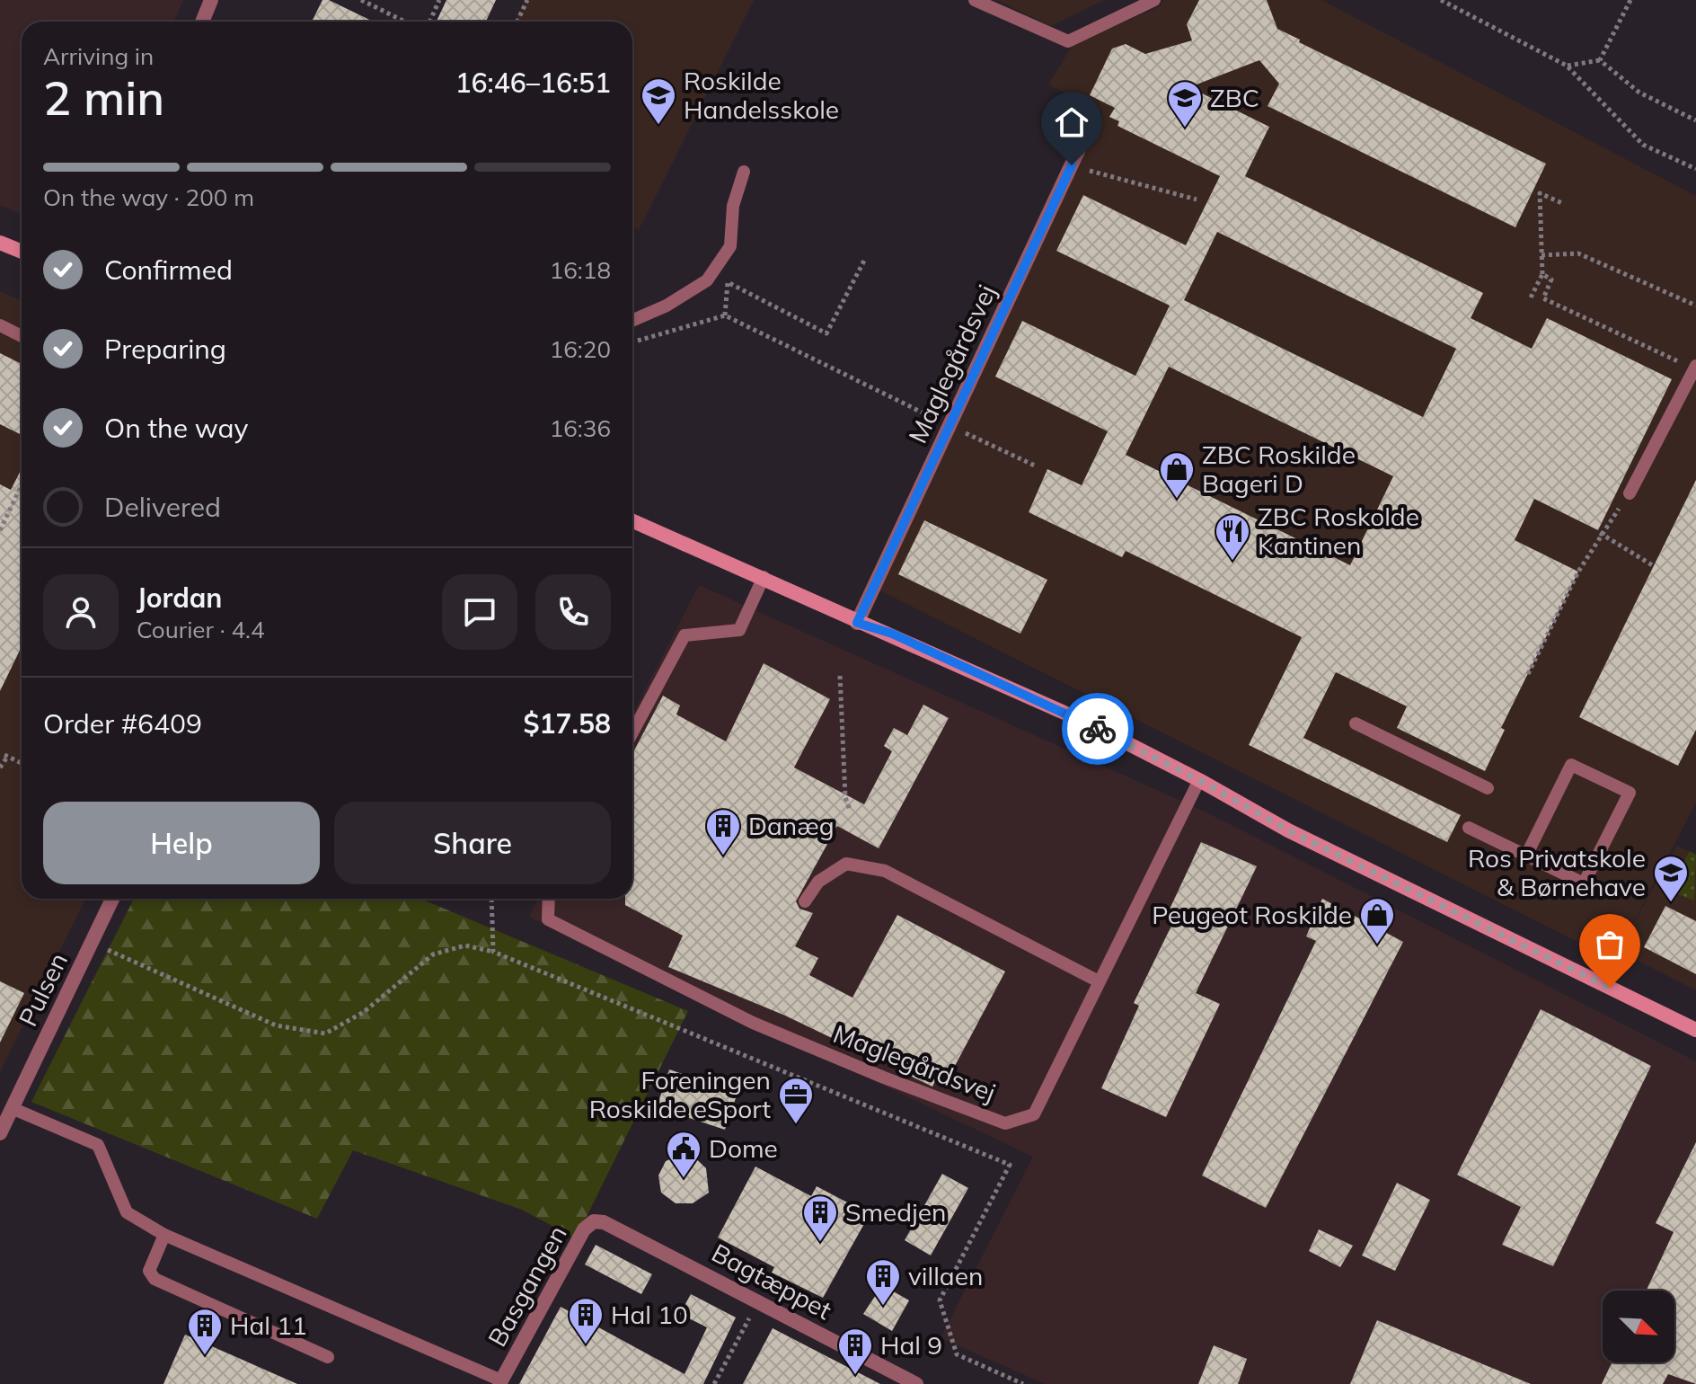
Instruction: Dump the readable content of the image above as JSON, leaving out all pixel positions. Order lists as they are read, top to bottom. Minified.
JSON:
{"streets":{"street":["Maglegårdsvej","Pulsen","Bagtæppet","Basgangen"]},"crossings":[["Bagtæppet","Basgangen"]],"places":{"school or university":["Roskilde Handelsskole","ZBC","Ros Privatskole & Børnehave"],"shop":["ZBC Roskilde Bageri D","Peugeot Roskilde"],"restaurant":["ZBC Roskolde Kantinen"],"building":["Danæg","Smedjen","villaen","Hal 10","Hal 11","Hal 9"],"office":["Foreningen Roskilde eSport"],"public building":["Dome"]},"north":"bottom right","page":{"heading":["2 min","Arriving in","16:46–16:51"],"panel":["Jordan","Courier · 4.4","Order #6409","$17.58"],"bar":"On the way · 200 m","list":[["Confirmed","16:18"],["Preparing","16:20"],["On the way","16:36"],"Delivered"],"buttons":["Help","Share"]}}
